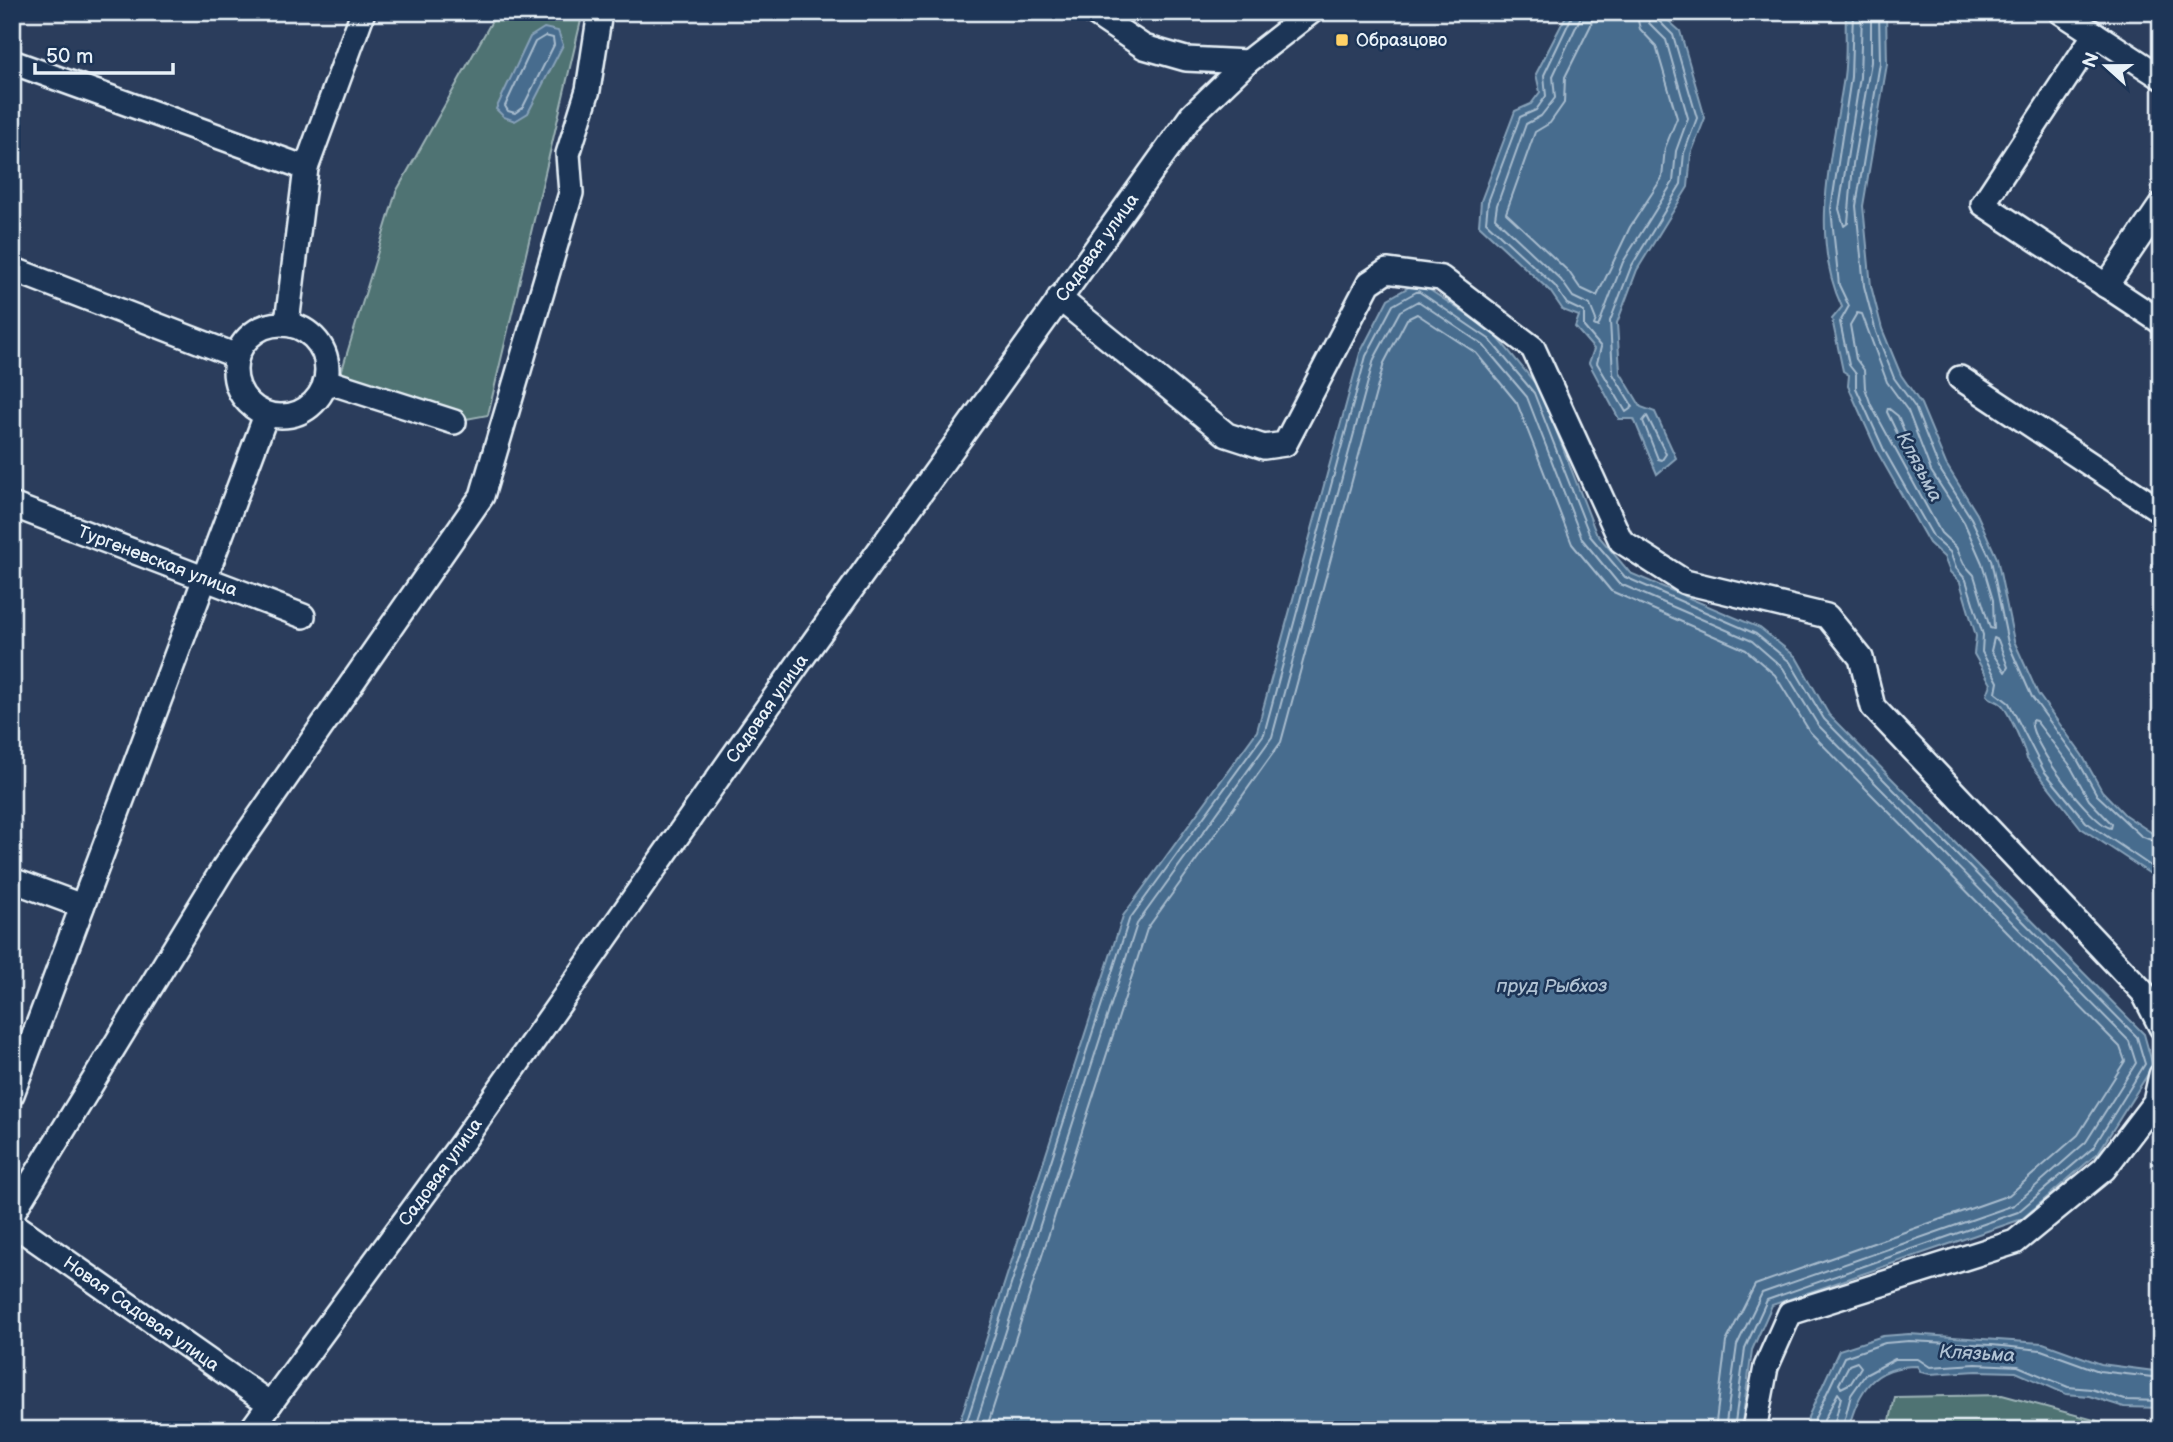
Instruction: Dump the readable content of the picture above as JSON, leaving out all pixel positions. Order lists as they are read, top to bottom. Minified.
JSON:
{"streets":{"street":["Садовая улица","Тургеневская улица","Новая Садовая улица"]},"crossings":[["Садовая улица","Новая Садовая улица"]],"water":["Клязьма","пруд Рыбхоз"],"places":{"transit":["Образцово"]},"scale_bar":"50 m","north":"left"}
